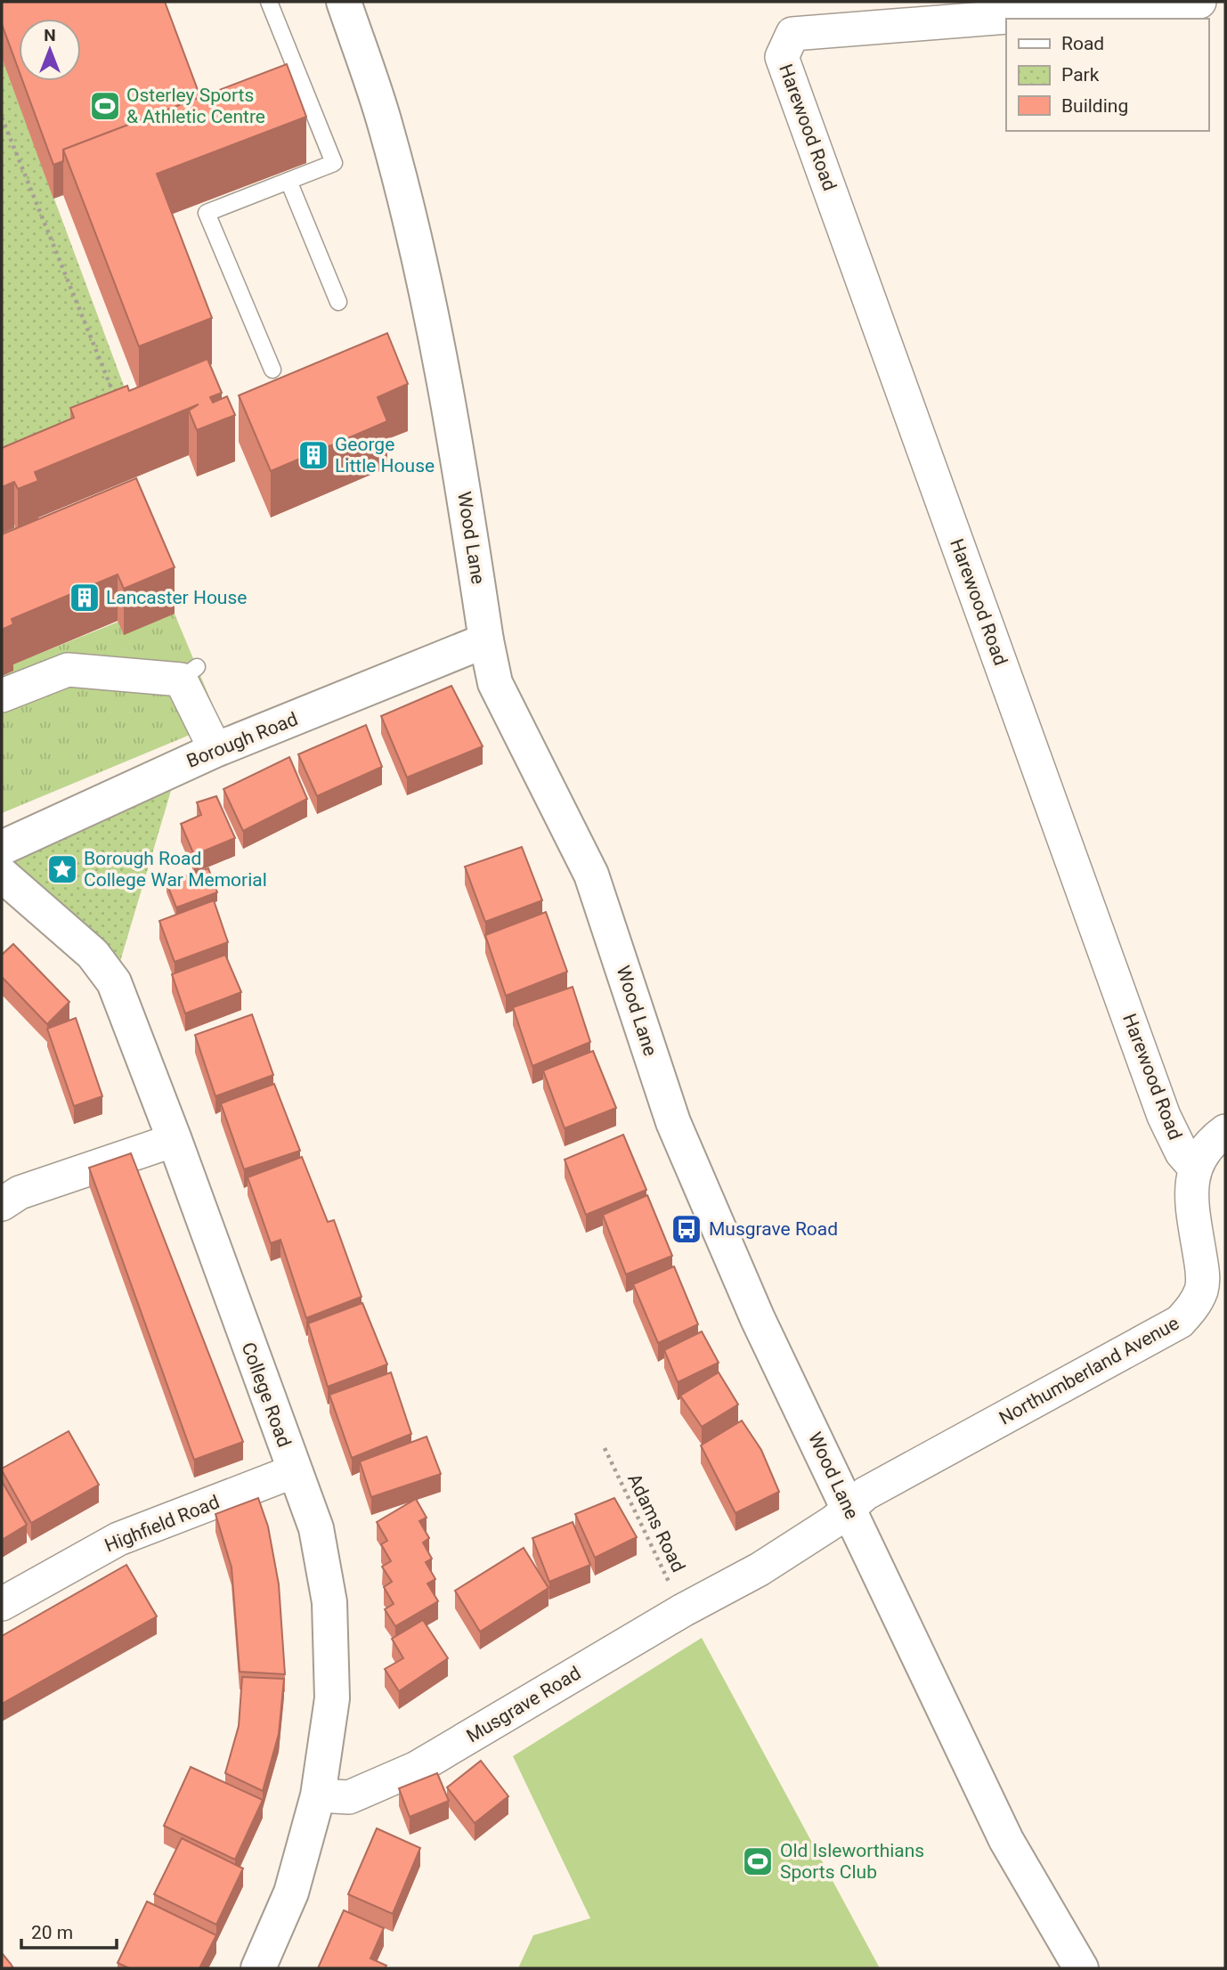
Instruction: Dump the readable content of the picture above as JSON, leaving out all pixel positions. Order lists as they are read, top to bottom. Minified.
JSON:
{"streets":{"street":["Harewood Road","Wood Lane","Borough Road","Northumberland Avenue","College Road","Highfield Road","Musgrave Road"],"path":["Adams Road"]},"crossings":[["Harewood Road","Northumberland Avenue"],["Wood Lane","Borough Road"],["Wood Lane","Northumberland Avenue"],["Wood Lane","Musgrave Road"],["Northumberland Avenue","Musgrave Road"],["College Road","Highfield Road"],["College Road","Musgrave Road"],["Adams Road","Musgrave Road"]],"places":{"sports":["Osterley Sports & Athletic Centre","Old Isleworthians Sports Club"],"building":["George Little House","Lancaster House"],"place":["Borough Road College War Memorial"],"bus stop":["Musgrave Road"]},"legend":["Road","Park","Building"],"scale_bar":"20 m","north":"top"}
